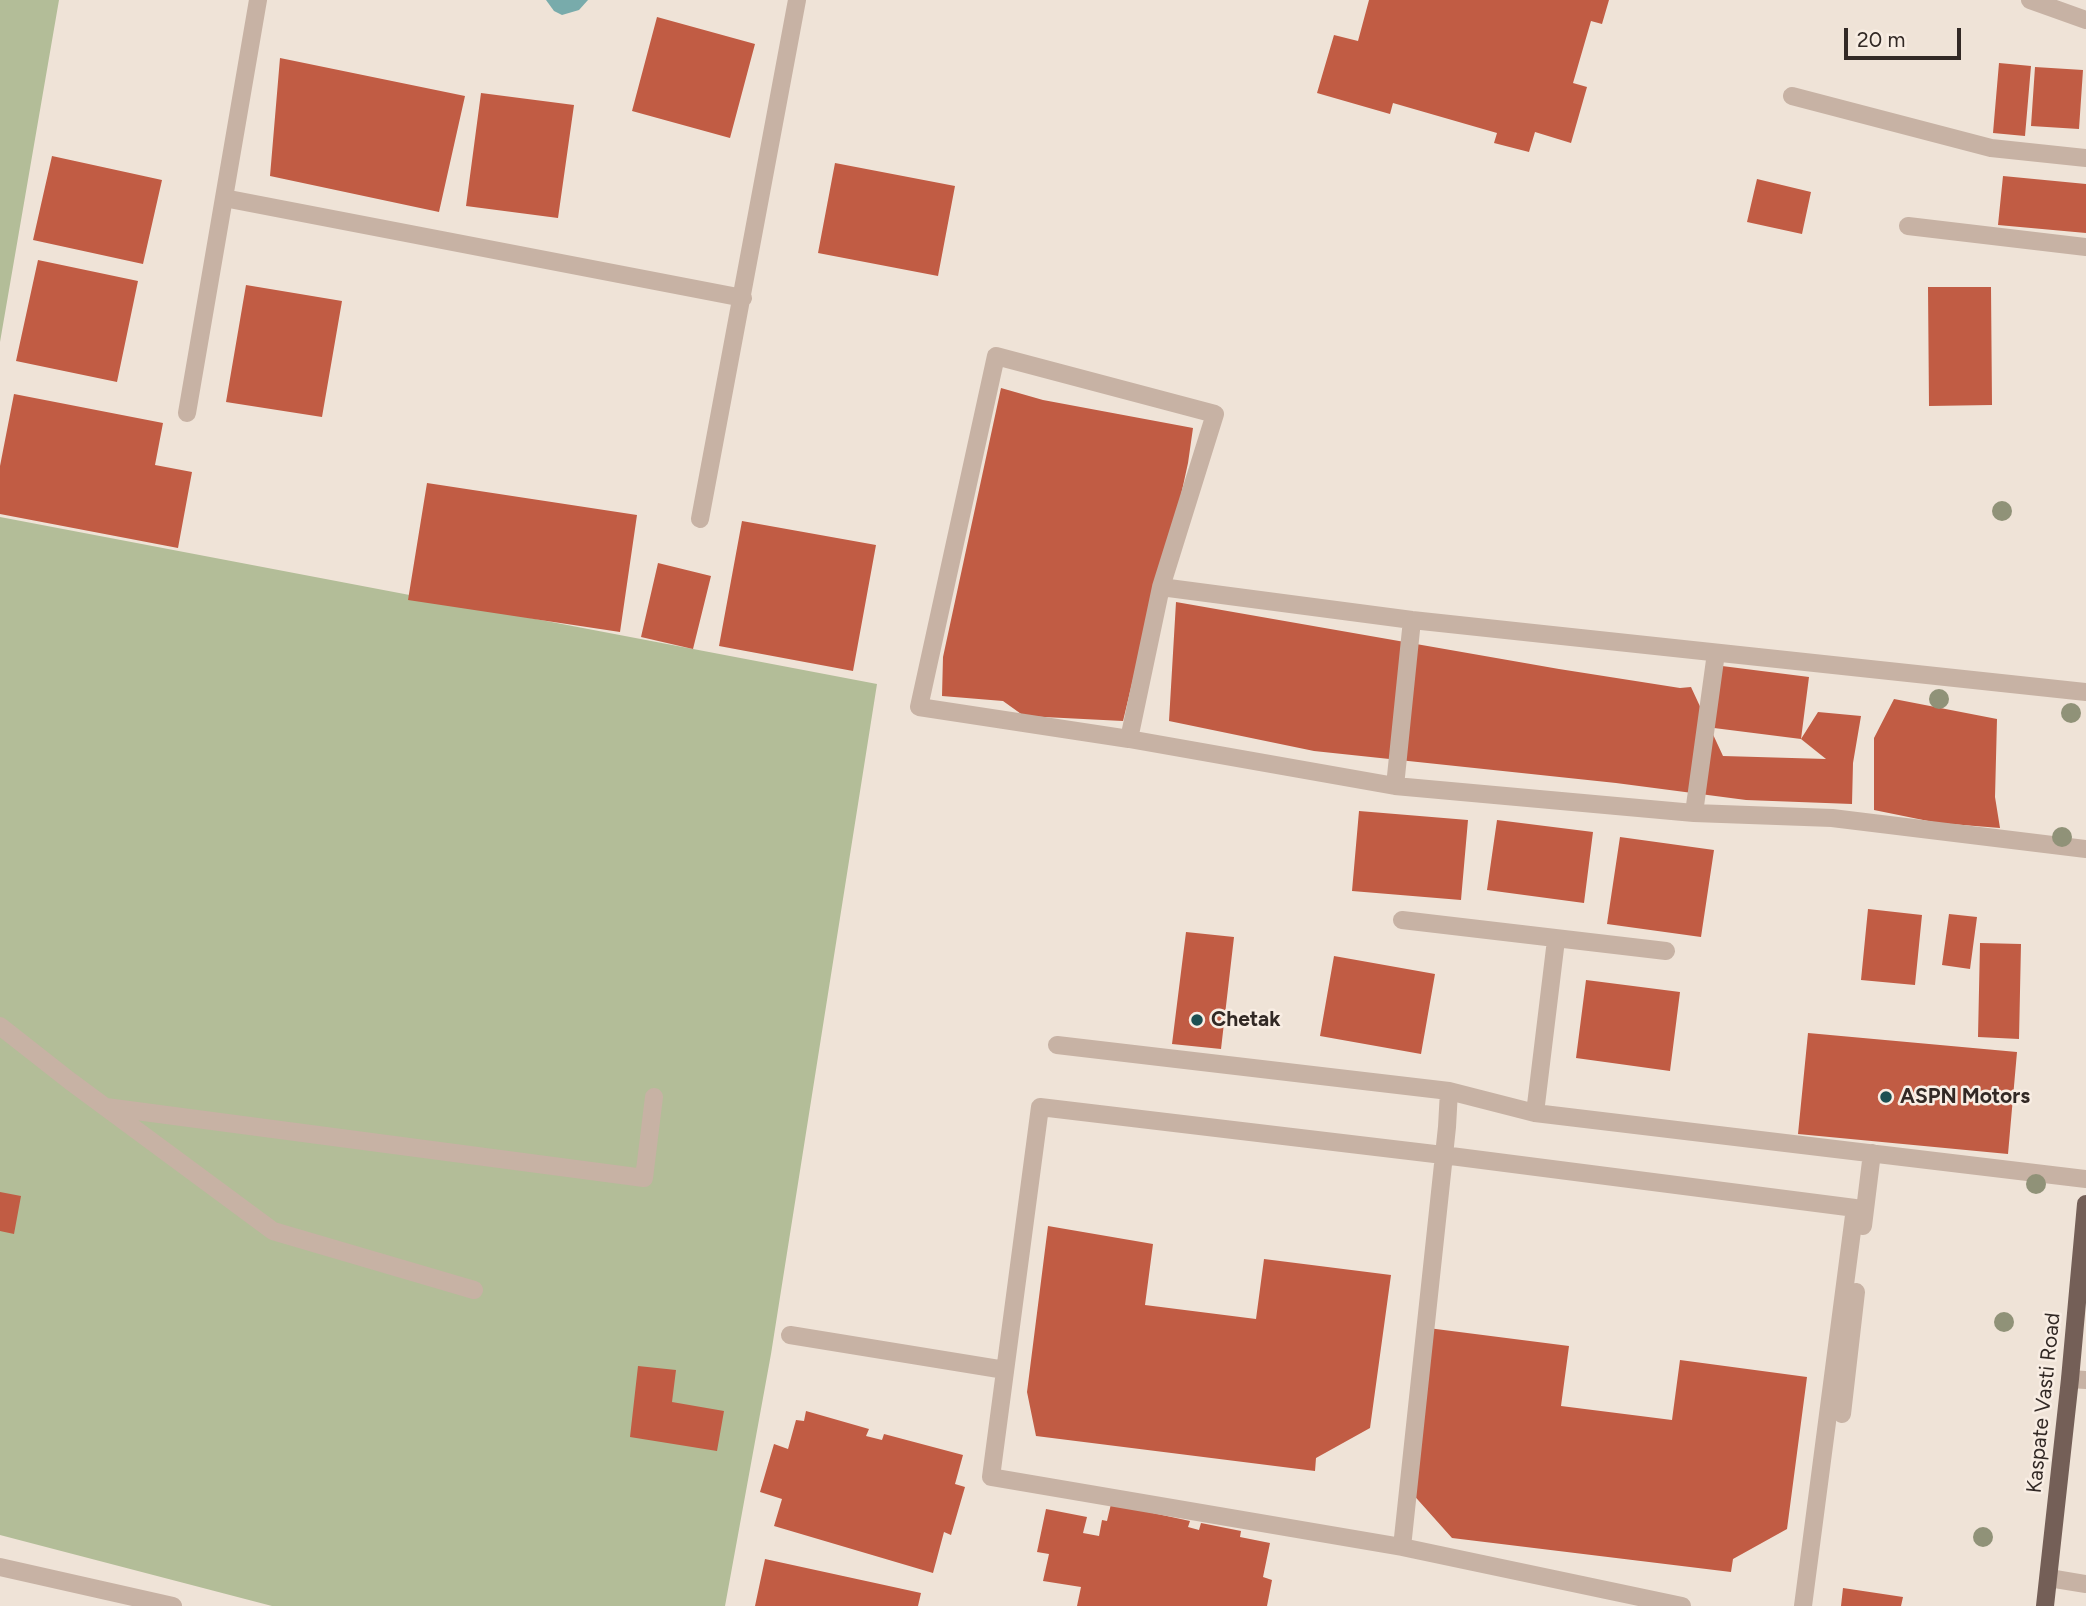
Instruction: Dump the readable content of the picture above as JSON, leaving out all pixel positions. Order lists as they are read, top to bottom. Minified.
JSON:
{"streets":{"main road":["Kaspate Vasti Road"]},"places":["Chetak","ASPN Motors"],"scale_bar":"20 m"}
